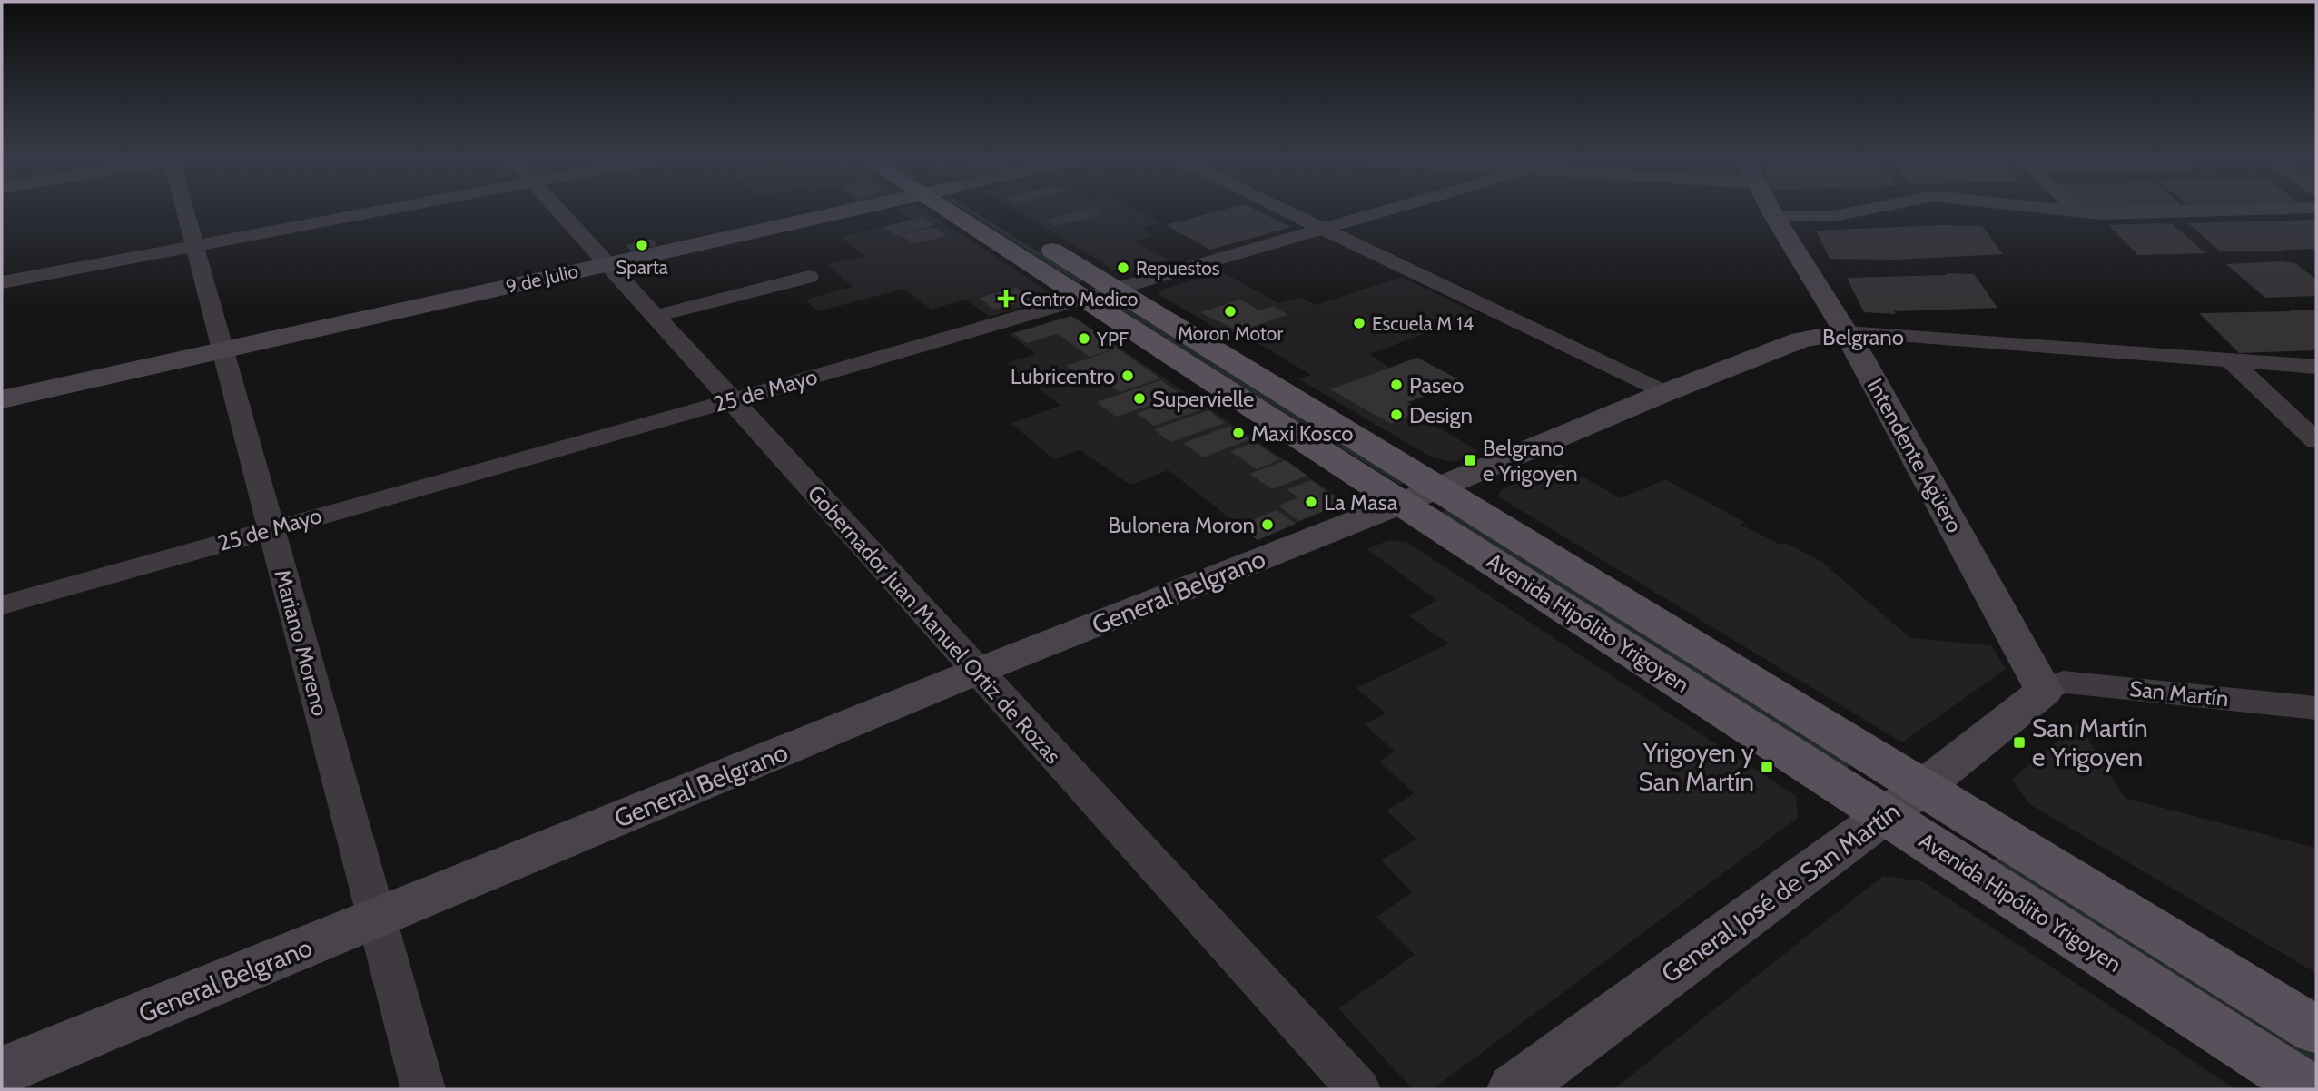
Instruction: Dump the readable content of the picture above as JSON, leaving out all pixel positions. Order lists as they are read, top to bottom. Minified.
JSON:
{"streets":{"main road":["Avenida Hipólito Yrigoyen"],"street":["9 de Julio","Belgrano","25 de Mayo","Intendente Agüero","General Belgrano","Gobernador Juan Manuel Ortiz de Rozas","Mariano Moreno","San Martín","General José de San Martín"]},"crossings":[["9 de Julio","Gobernador Juan Manuel Ortiz de Rozas"],["9 de Julio","Mariano Moreno"],["Belgrano","Intendente Agüero"],["Belgrano","General Belgrano"],["Belgrano","Avenida Hipólito Yrigoyen"],["25 de Mayo","Avenida Hipólito Yrigoyen"],["25 de Mayo","Gobernador Juan Manuel Ortiz de Rozas"],["25 de Mayo","Mariano Moreno"],["Intendente Agüero","San Martín"],["Intendente Agüero","General José de San Martín"],["General Belgrano","Avenida Hipólito Yrigoyen"],["General Belgrano","Gobernador Juan Manuel Ortiz de Rozas"],["General Belgrano","Mariano Moreno"],["Avenida Hipólito Yrigoyen","General José de San Martín"],["San Martín","General José de San Martín"]],"places":{"other":["Sparta","Repuestos","Moron Motor","Escuela M 14","YPF","Lubricentro","Paseo","Supervielle","Design","Maxi Kosco","La Masa","Bulonera Moron"],"health":["Centro Medico"],"transit":["Belgrano e Yrigoyen","San Martín e Yrigoyen","Yrigoyen y San Martín"]}}
